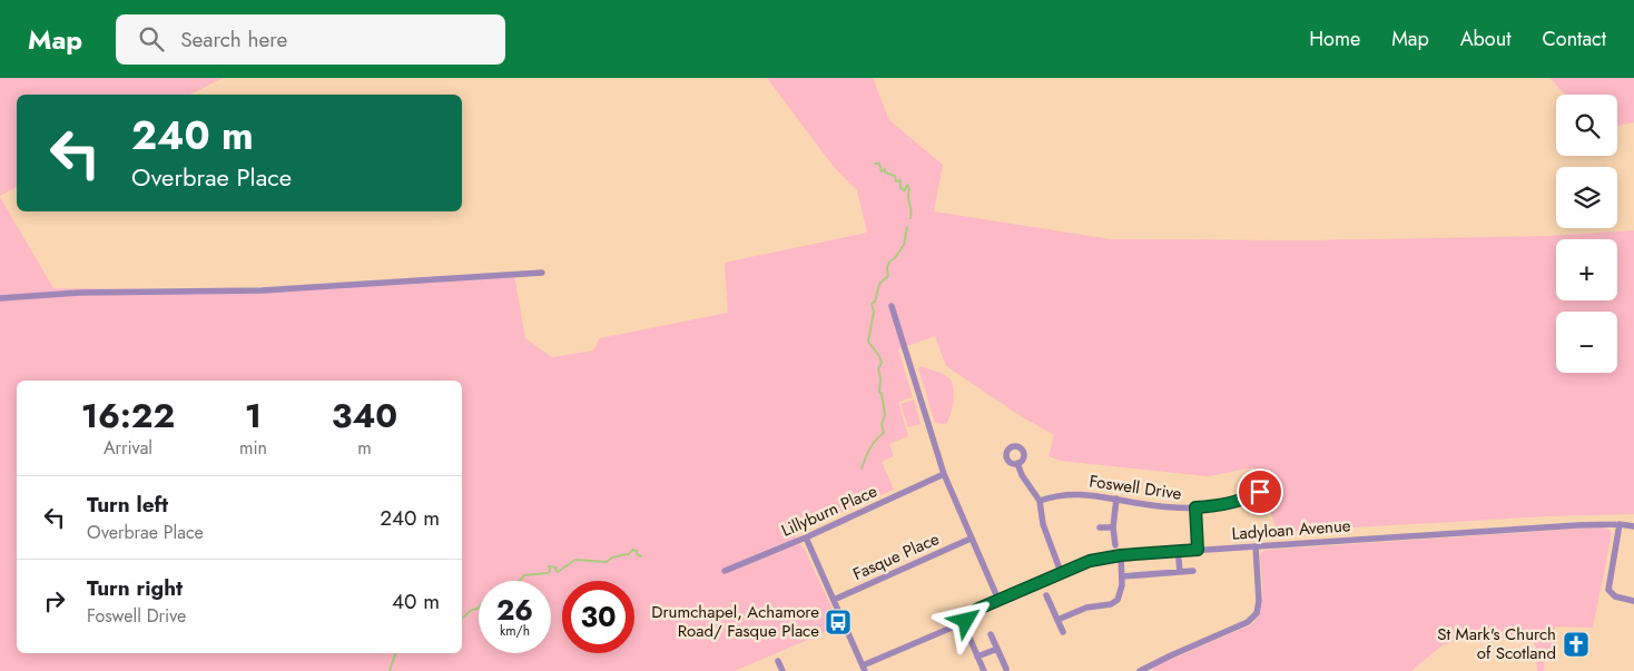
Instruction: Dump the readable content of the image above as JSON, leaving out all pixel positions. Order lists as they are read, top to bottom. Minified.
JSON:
{"streets":{"street":["Foswell Drive","Lillyburn Place","Ladyloan Avenue","Fasque Place"]},"places":{"bus stop":["Drumchapel, Achamore Road/ Fasque Place"],"church":["St Mark's Church of Scotland"]},"page":{"header":"Map","search":"Search here","nav":["Home","Map","About","Contact"],"map_buttons":["+","−"],"turn":["240 m","Overbrae Place"],"eta":["16:22","Arrival","1","min","340","m"],"list":[{"name":"Turn left","note":"Overbrae Place","value":"240 m"},{"name":"Turn right","note":"Foswell Drive","value":"40 m"}],"speed":"26 km/h","limit":"30"}}
